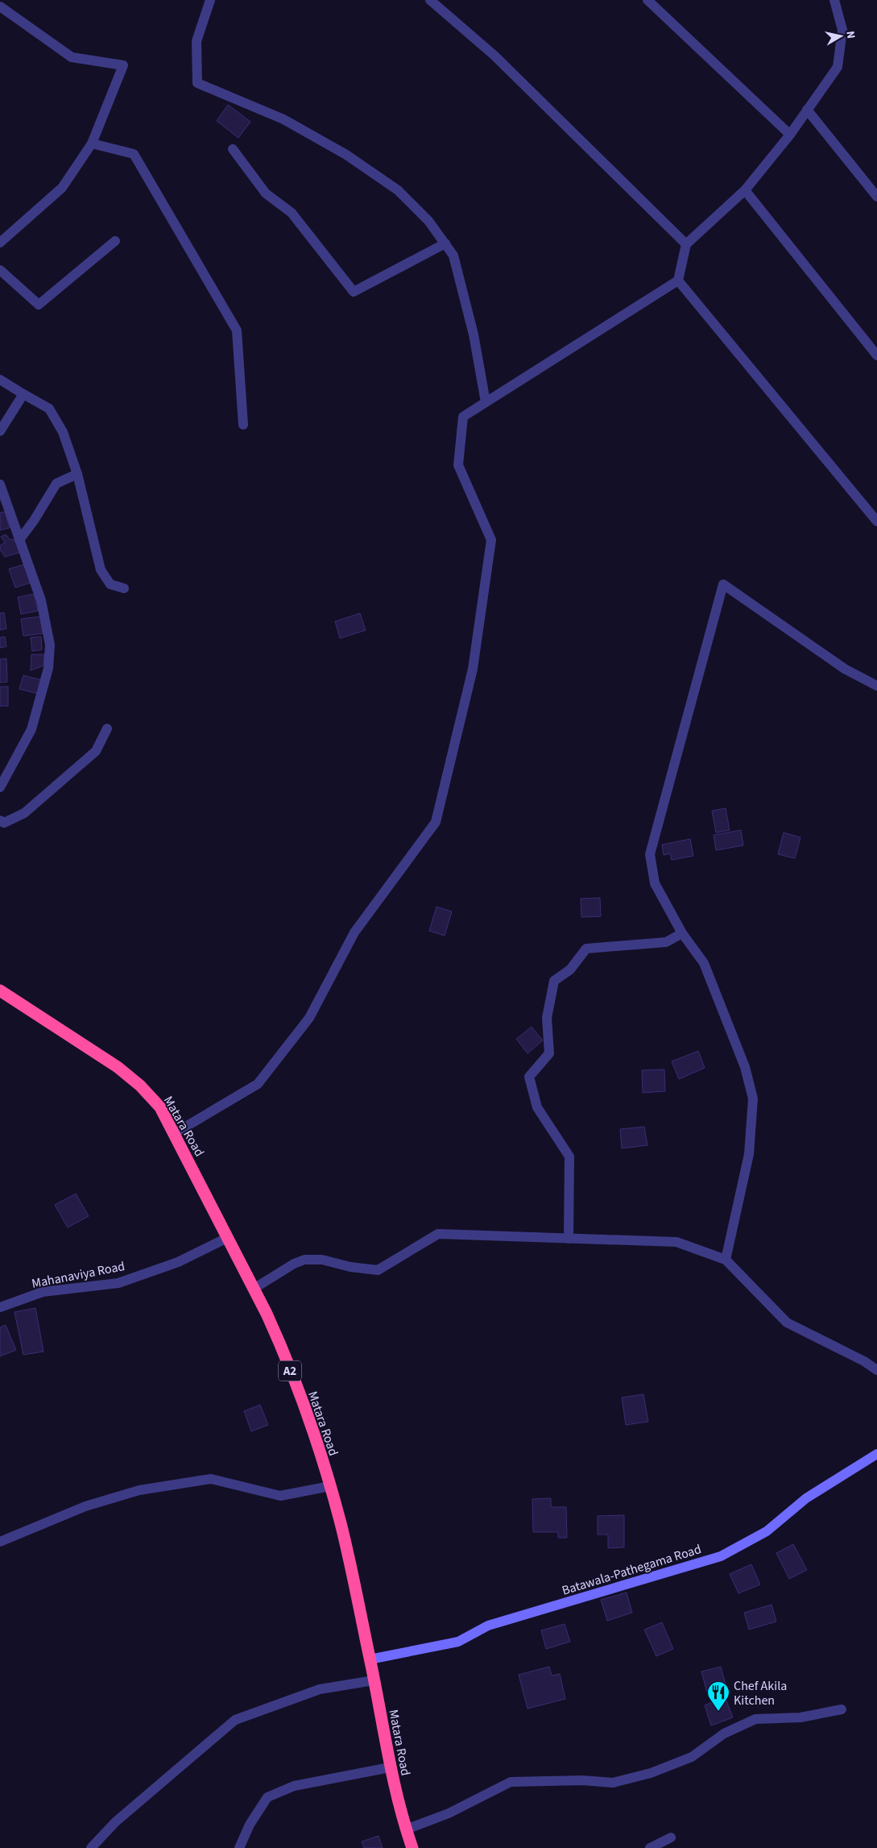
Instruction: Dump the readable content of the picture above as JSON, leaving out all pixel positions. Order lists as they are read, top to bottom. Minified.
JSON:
{"streets":{"highway":["Matara Road","A2"],"main road":["Batawala-Pathegama Road"],"street":["Mahanaviya Road"]},"crossings":[["Matara Road","Mahanaviya Road"],["Matara Road","Batawala-Pathegama Road"]],"places":{"restaurant":["Chef Akila Kitchen"]},"north":"right"}
